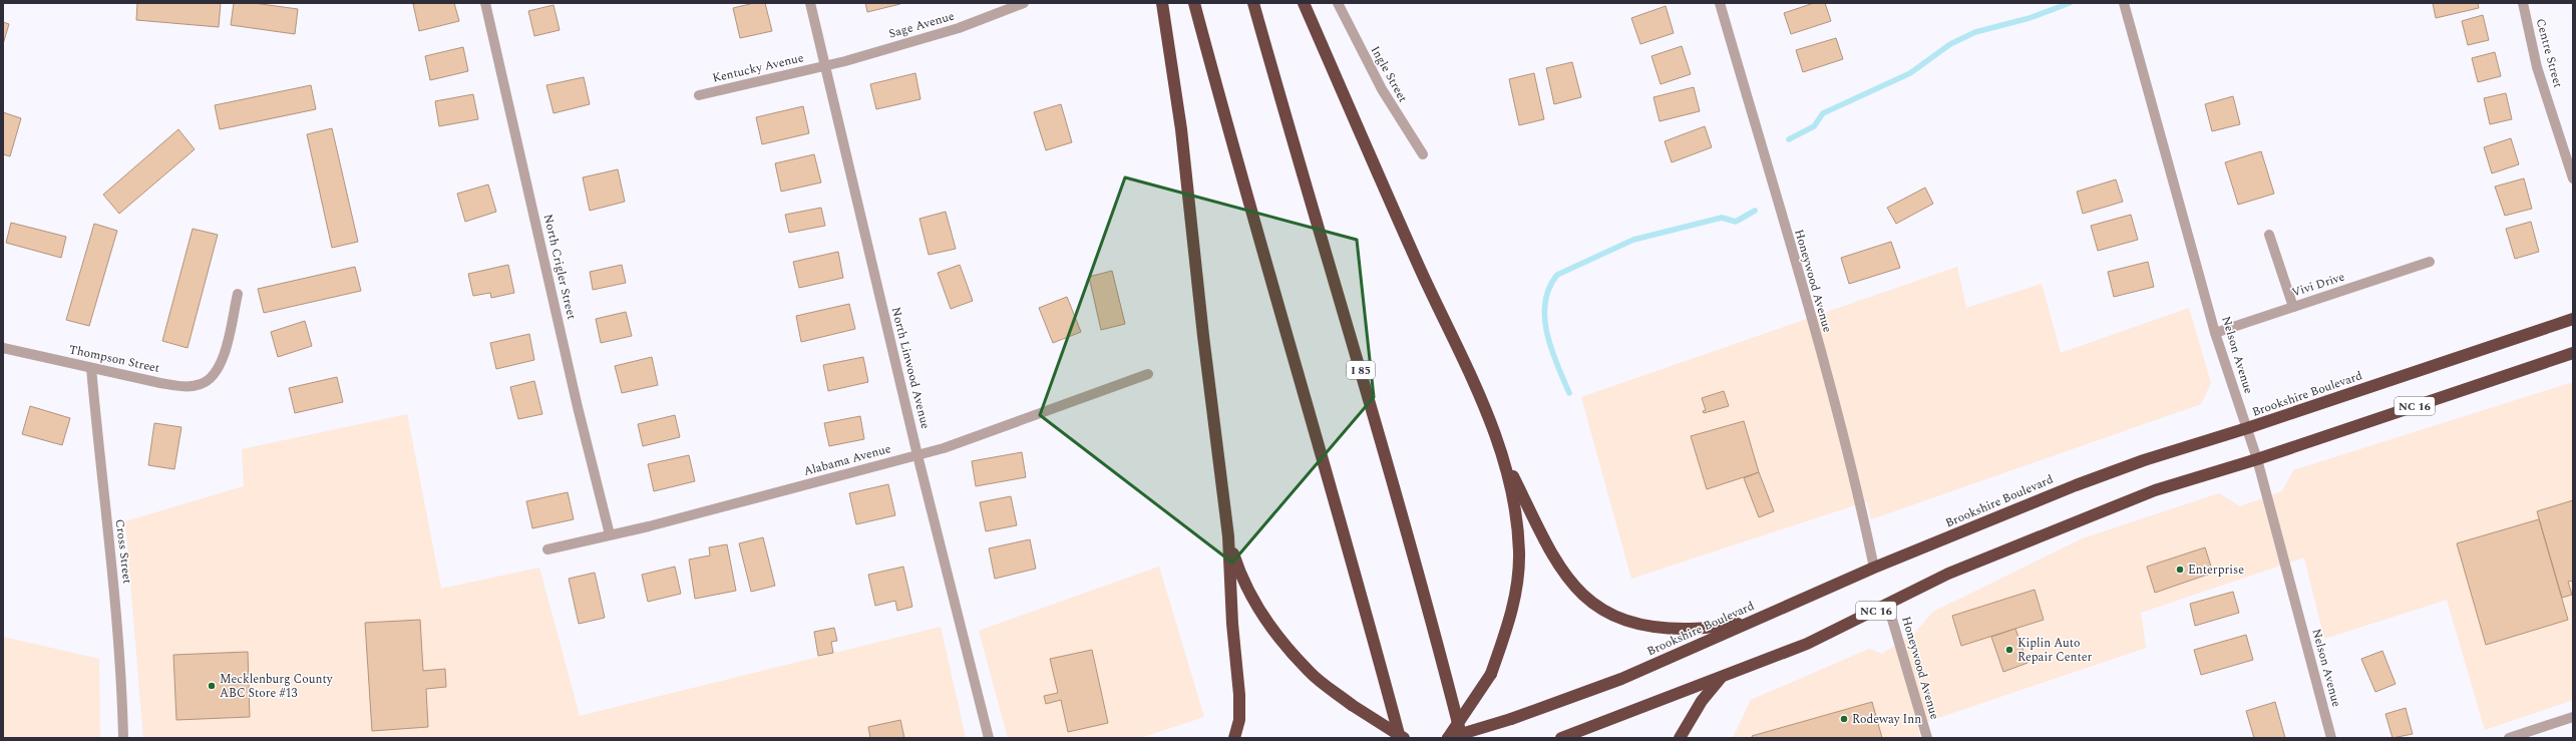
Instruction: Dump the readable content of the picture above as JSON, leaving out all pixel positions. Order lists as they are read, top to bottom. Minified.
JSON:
{"streets":{"highway":["I 85","Brookshire Boulevard","NC 16"],"street":["Sage Avenue","Centre Street","Kentucky Avenue","Ingle Street","North Crigler Street","Honeywood Avenue","Vivi Drive","Nelson Avenue","Thompson Street","North Linwood Avenue","Alabama Avenue","Cross Street"]},"crossings":[["Sage Avenue","Kentucky Avenue"],["Sage Avenue","North Linwood Avenue"],["Kentucky Avenue","North Linwood Avenue"],["North Crigler Street","Alabama Avenue"],["Honeywood Avenue","Brookshire Boulevard"],["Honeywood Avenue","NC 16"],["Vivi Drive","Nelson Avenue"],["Nelson Avenue","Brookshire Boulevard"],["Nelson Avenue","NC 16"],["Thompson Street","Cross Street"],["North Linwood Avenue","Alabama Avenue"]],"places":["Enterprise","Kiplin Auto Repair Center","Mecklenburg County ABC Store #13","Rodeway Inn"]}
